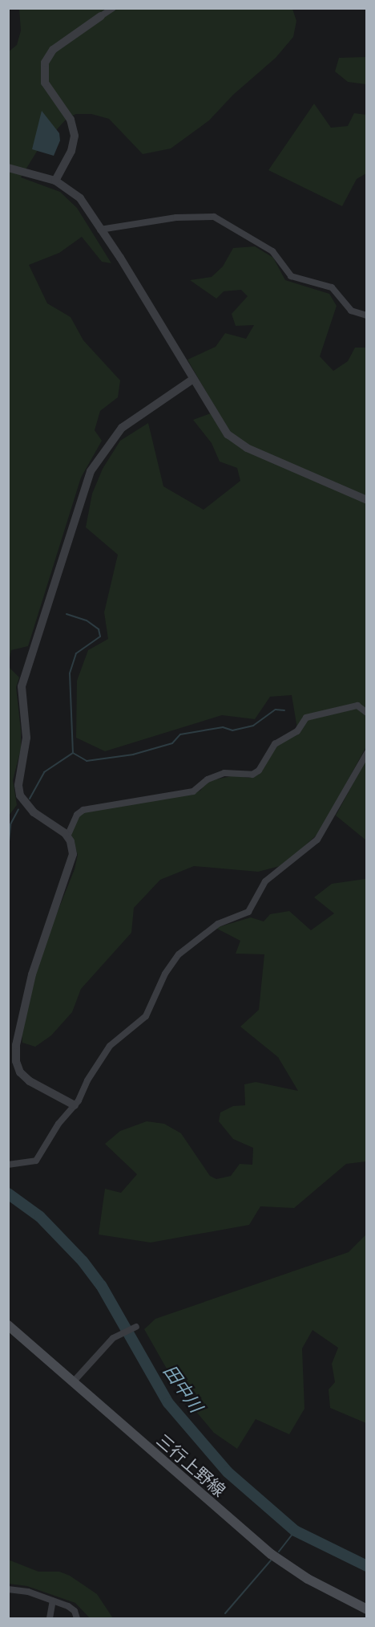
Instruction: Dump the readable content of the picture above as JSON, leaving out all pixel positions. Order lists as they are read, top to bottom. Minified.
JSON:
{"streets":{"main road":["三行上野線"]},"water":["田中川"]}
